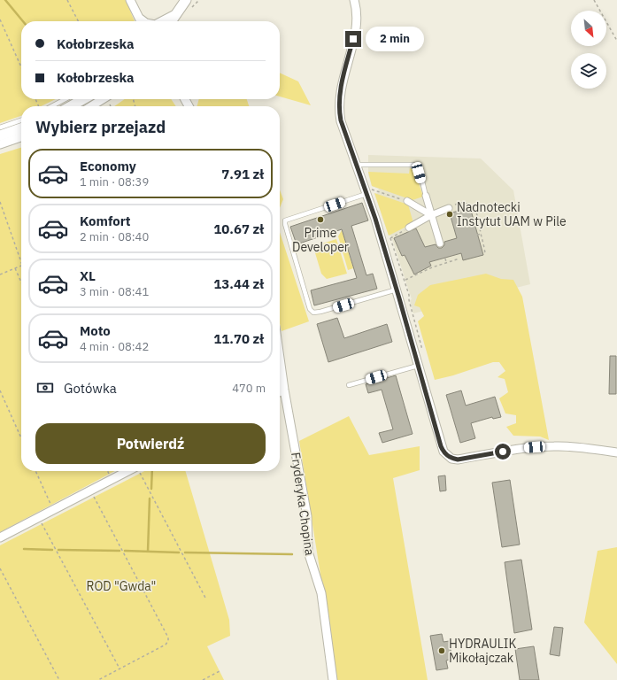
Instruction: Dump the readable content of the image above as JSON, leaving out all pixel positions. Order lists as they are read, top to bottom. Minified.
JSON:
{"streets":{"street":["Fryderyka Chopina"]},"parks":["ROD \"Gwda\""],"places":["Nadnotecki Instytut UAM w Pile","Prime Developer","HYDRAULIK Mikołajczak"],"north":"bottom right","page":{"banner":["Kołobrzeska","Kołobrzeska"],"bubble":"2 min","heading":"Wybierz przejazd","list":[{"name":"Economy","note":"1 min · 08:39","value":"7.91 zł"},{"name":"Komfort","note":"2 min · 08:40","value":"10.67 zł"},{"name":"XL","note":"3 min · 08:41","value":"13.44 zł"},{"name":"Moto","note":"4 min · 08:42","value":"11.70 zł"}],"pay":["Gotówka","470 m"],"buttons":"Potwierdź"}}
